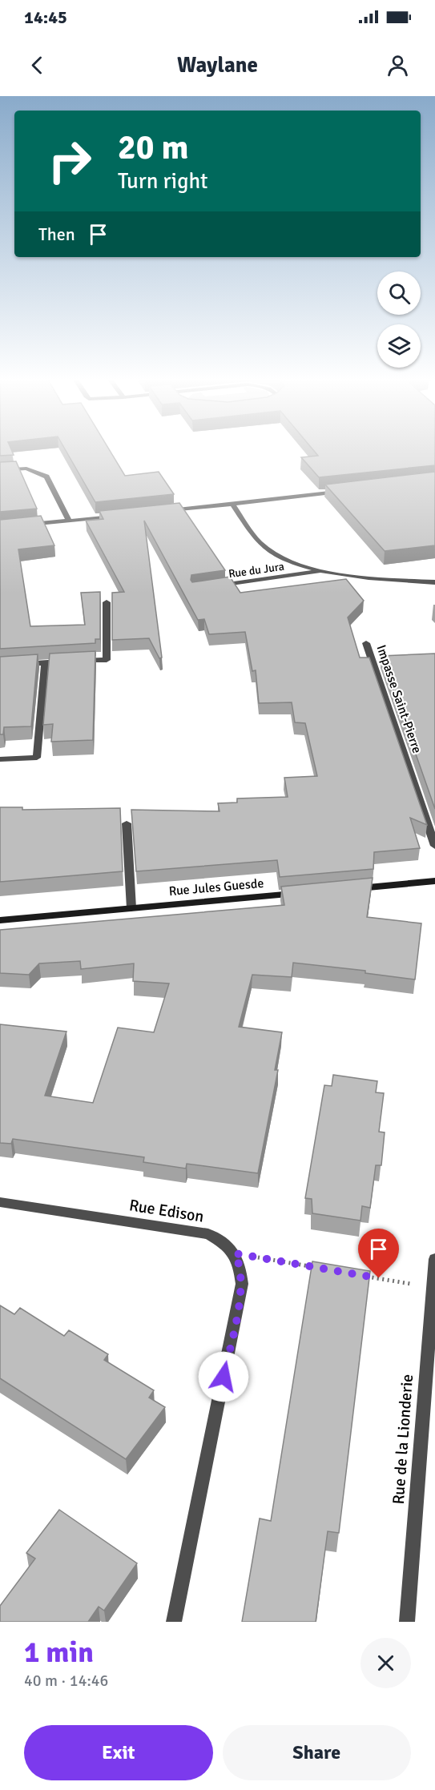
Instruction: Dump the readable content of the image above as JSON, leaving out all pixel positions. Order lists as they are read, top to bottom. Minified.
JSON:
{"streets":{"main road":["Rue Jules Guesde"],"street":["Rue du Jura","Impasse Saint-Pierre","Rue Edison","Rue de la Lionderie"]},"page":{"status":"14:45","header":"Waylane","turn":["20 m","Turn right"],"then":"Then","heading":["1 min","40 m · 14:46"],"buttons":["Exit","Share"]}}
